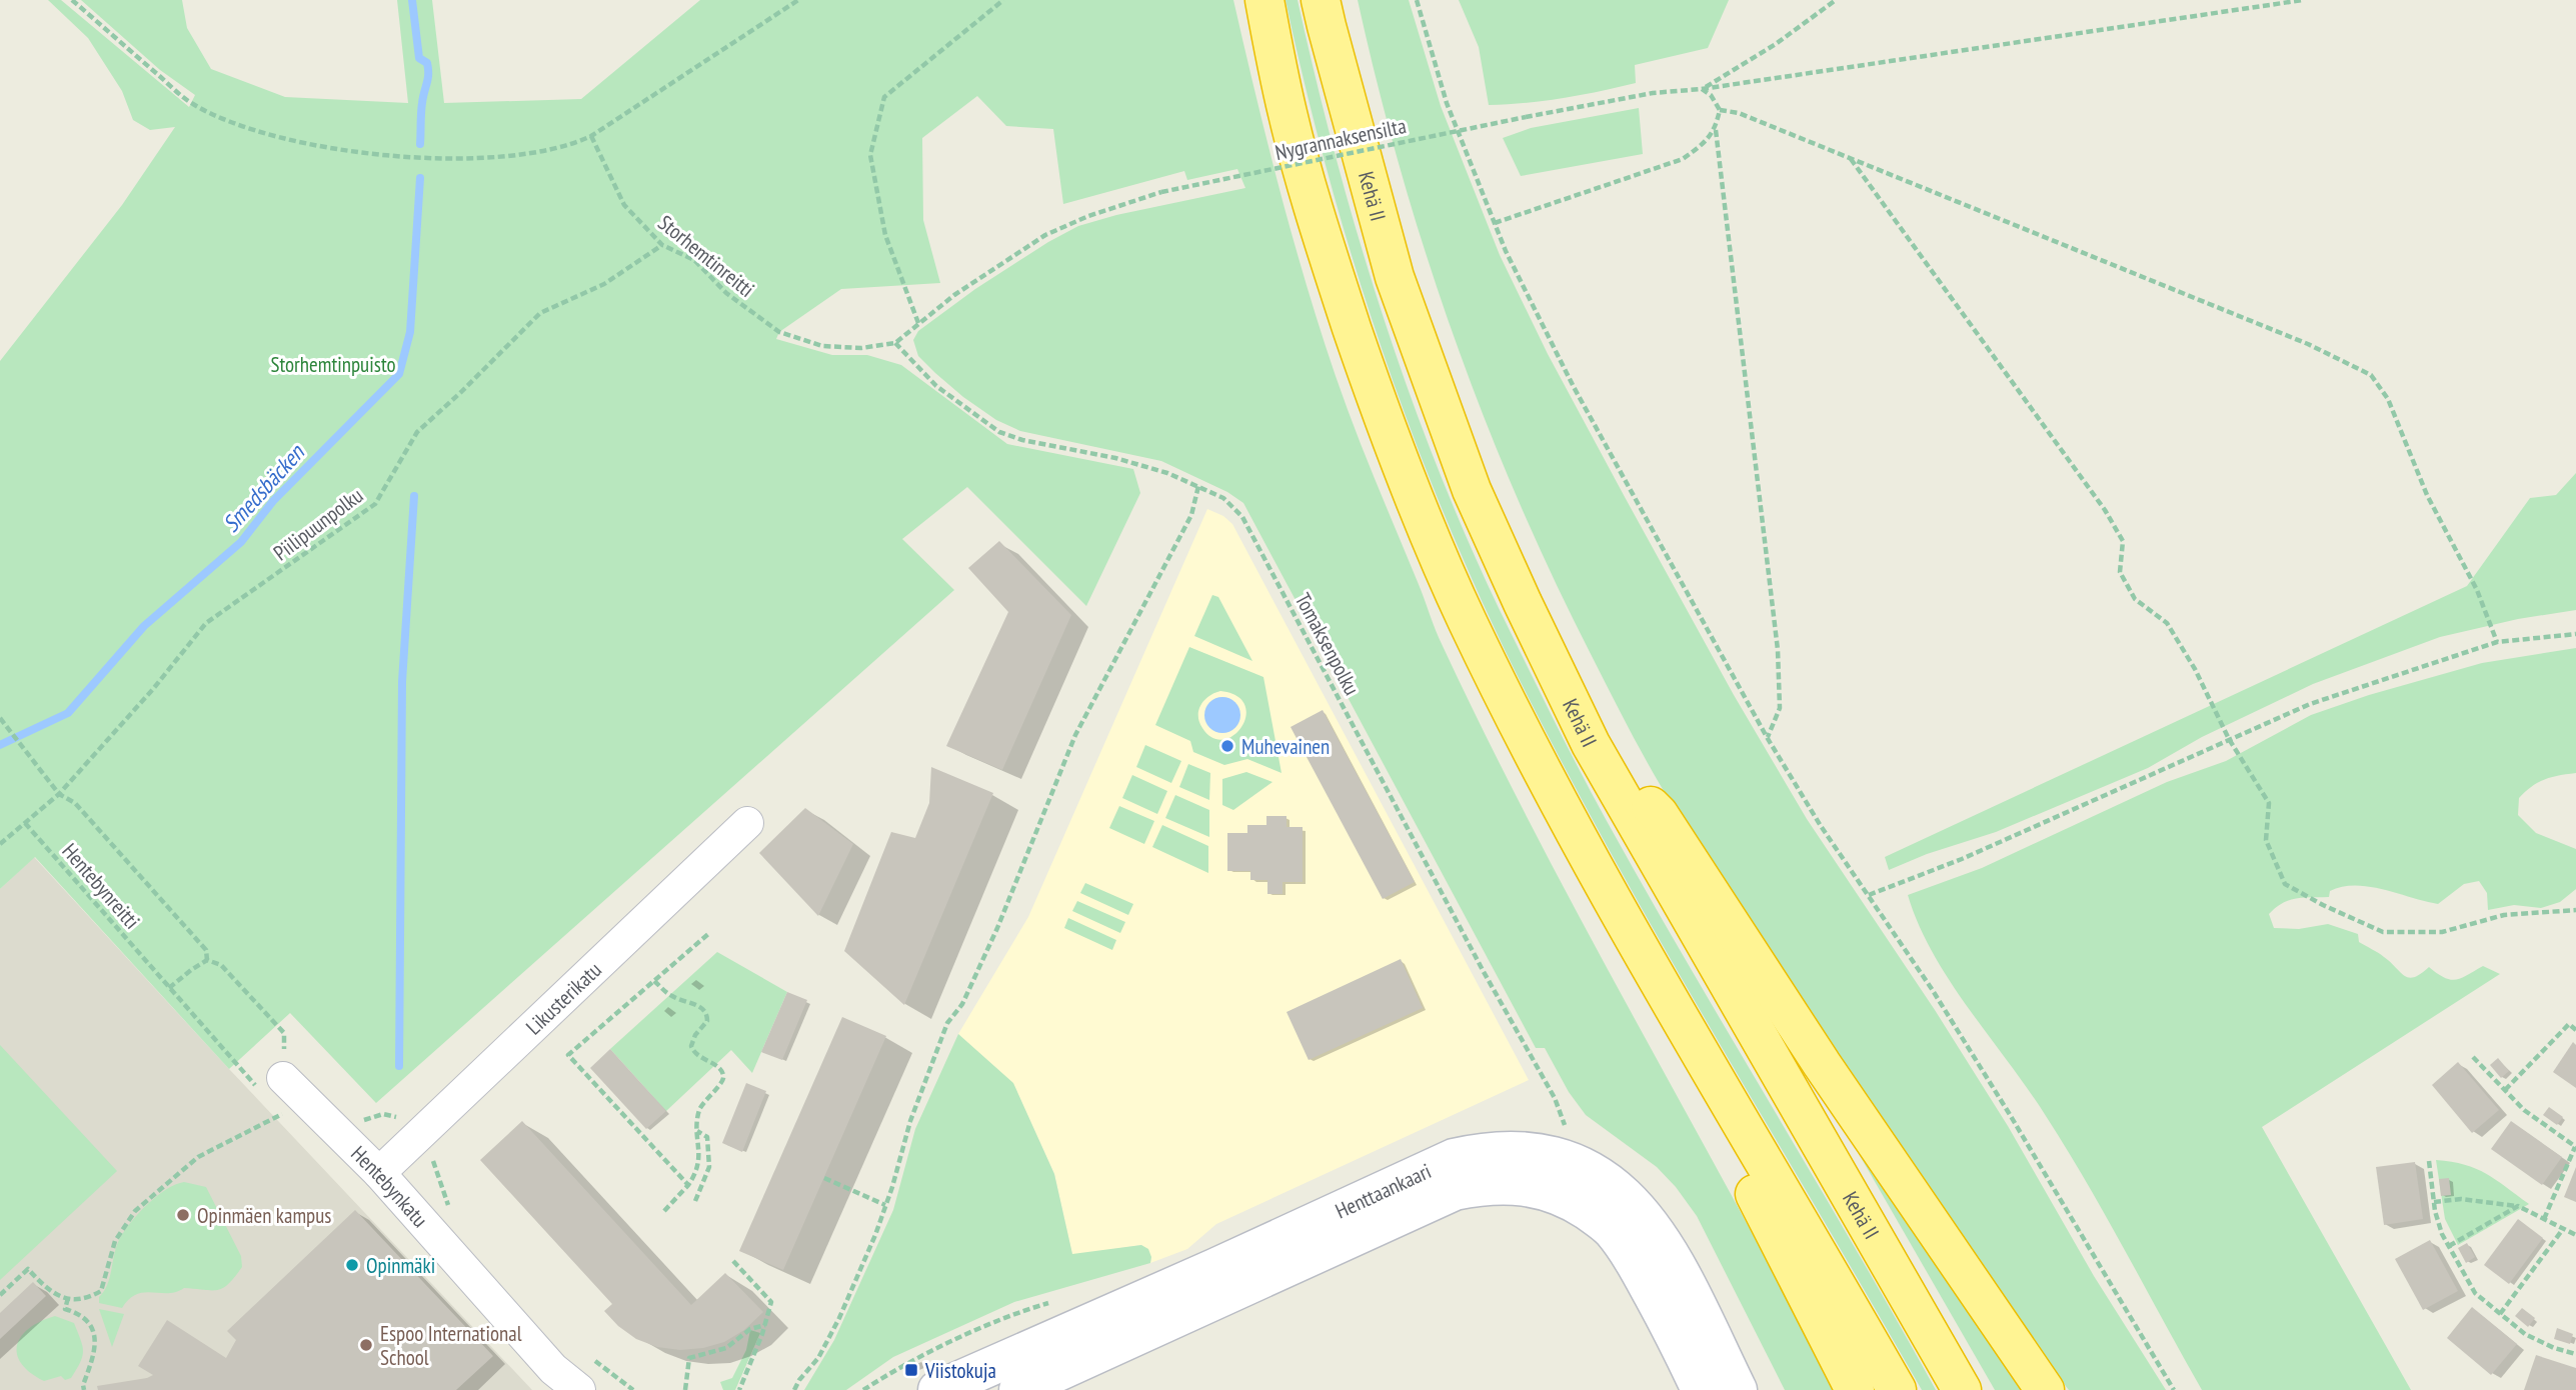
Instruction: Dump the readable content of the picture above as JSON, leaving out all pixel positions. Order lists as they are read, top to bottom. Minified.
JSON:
{"streets":{"highway":["Kehä II"],"main road":["Henttaankaari"],"street":["Likusterikatu","Hentebynkatu"],"path":["Nygrannaksensilta","Storhemtinreitti","Piilipuunpolku","Tomaksenpolku","Hentebynreitti"]},"crossings":[["Storhemtinreitti","Piilipuunpolku"],["Storhemtinreitti","Tomaksenpolku"],["Piilipuunpolku","Hentebynreitti"],["Likusterikatu","Hentebynkatu"]],"water":["Smedsbäcken"],"parks":["Storhemtinpuisto"],"places":{"other":["Muhevainen","Opinmäen kampus","Opinmäki","Espoo International School"],"transit":["Viistokuja"]}}
